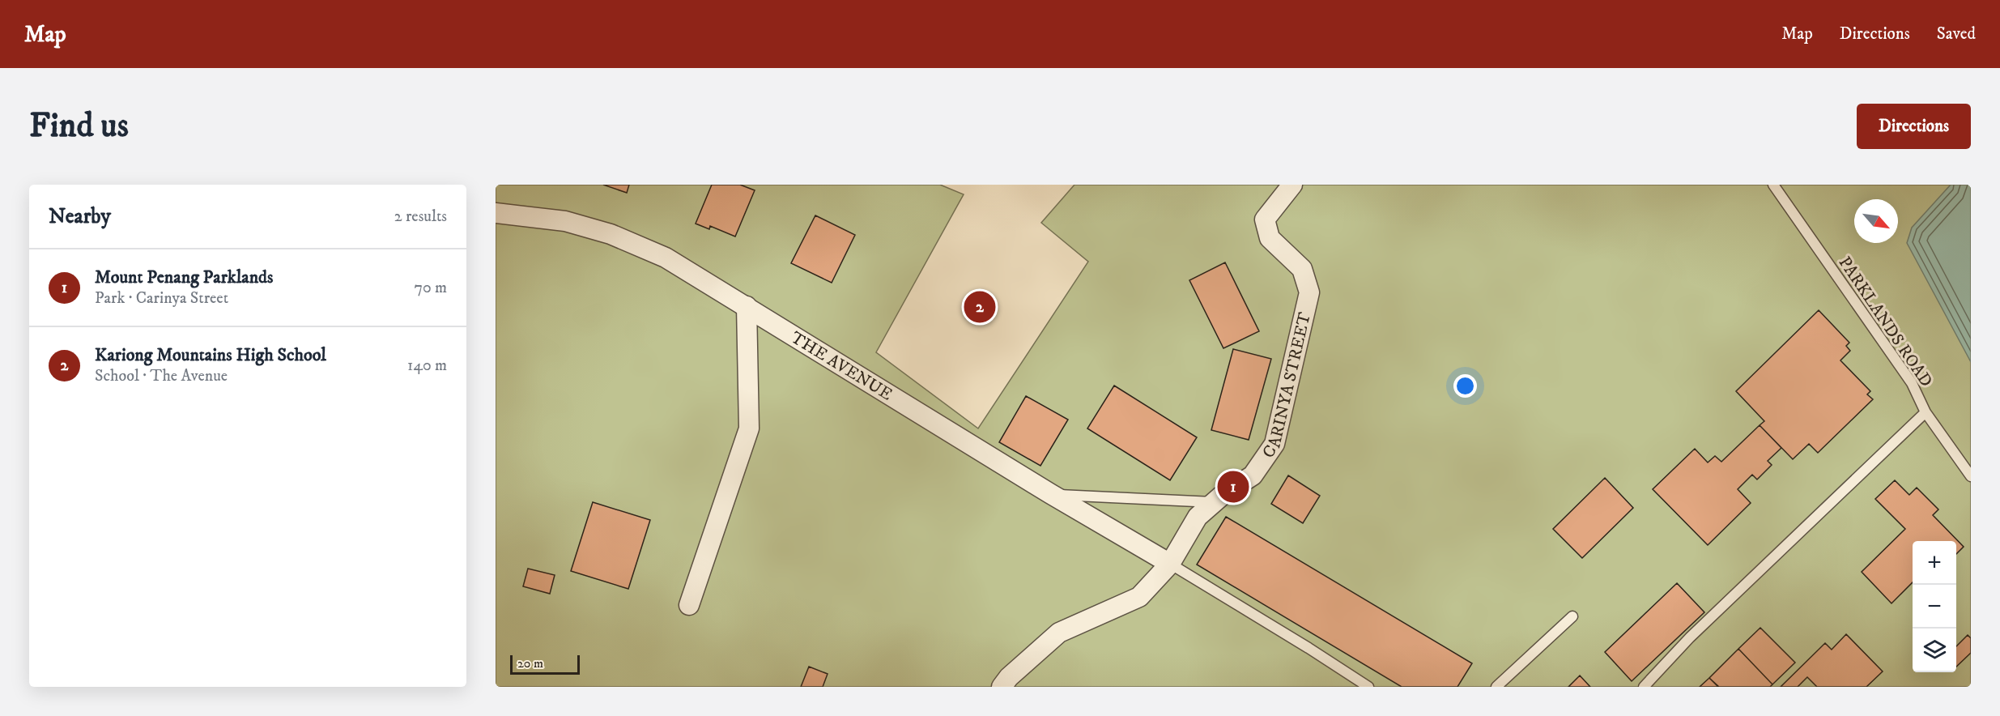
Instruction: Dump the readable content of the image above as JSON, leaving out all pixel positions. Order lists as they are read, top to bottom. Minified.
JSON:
{"streets":{"street":["THE AVENUE","CARINYA STREET"],"lane":["PARKLANDS ROAD"]},"crossings":[["THE AVENUE","CARINYA STREET"]],"scale_bar":"20 m","north":"bottom right","page":{"header":"Map","nav":["Map","Directions","Saved"],"buttons":"Directions","title":"Find us","heading":["Nearby","2 results"],"list":[{"mark":"1","name":"Mount Penang Parklands","note":"Park · Carinya Street","value":"70 m"},{"mark":"2","name":"Kariong Mountains High School","note":"School · The Avenue","value":"140 m"}],"pins":["2","1"],"map_buttons":["+","−"],"scale":"20 m"}}
